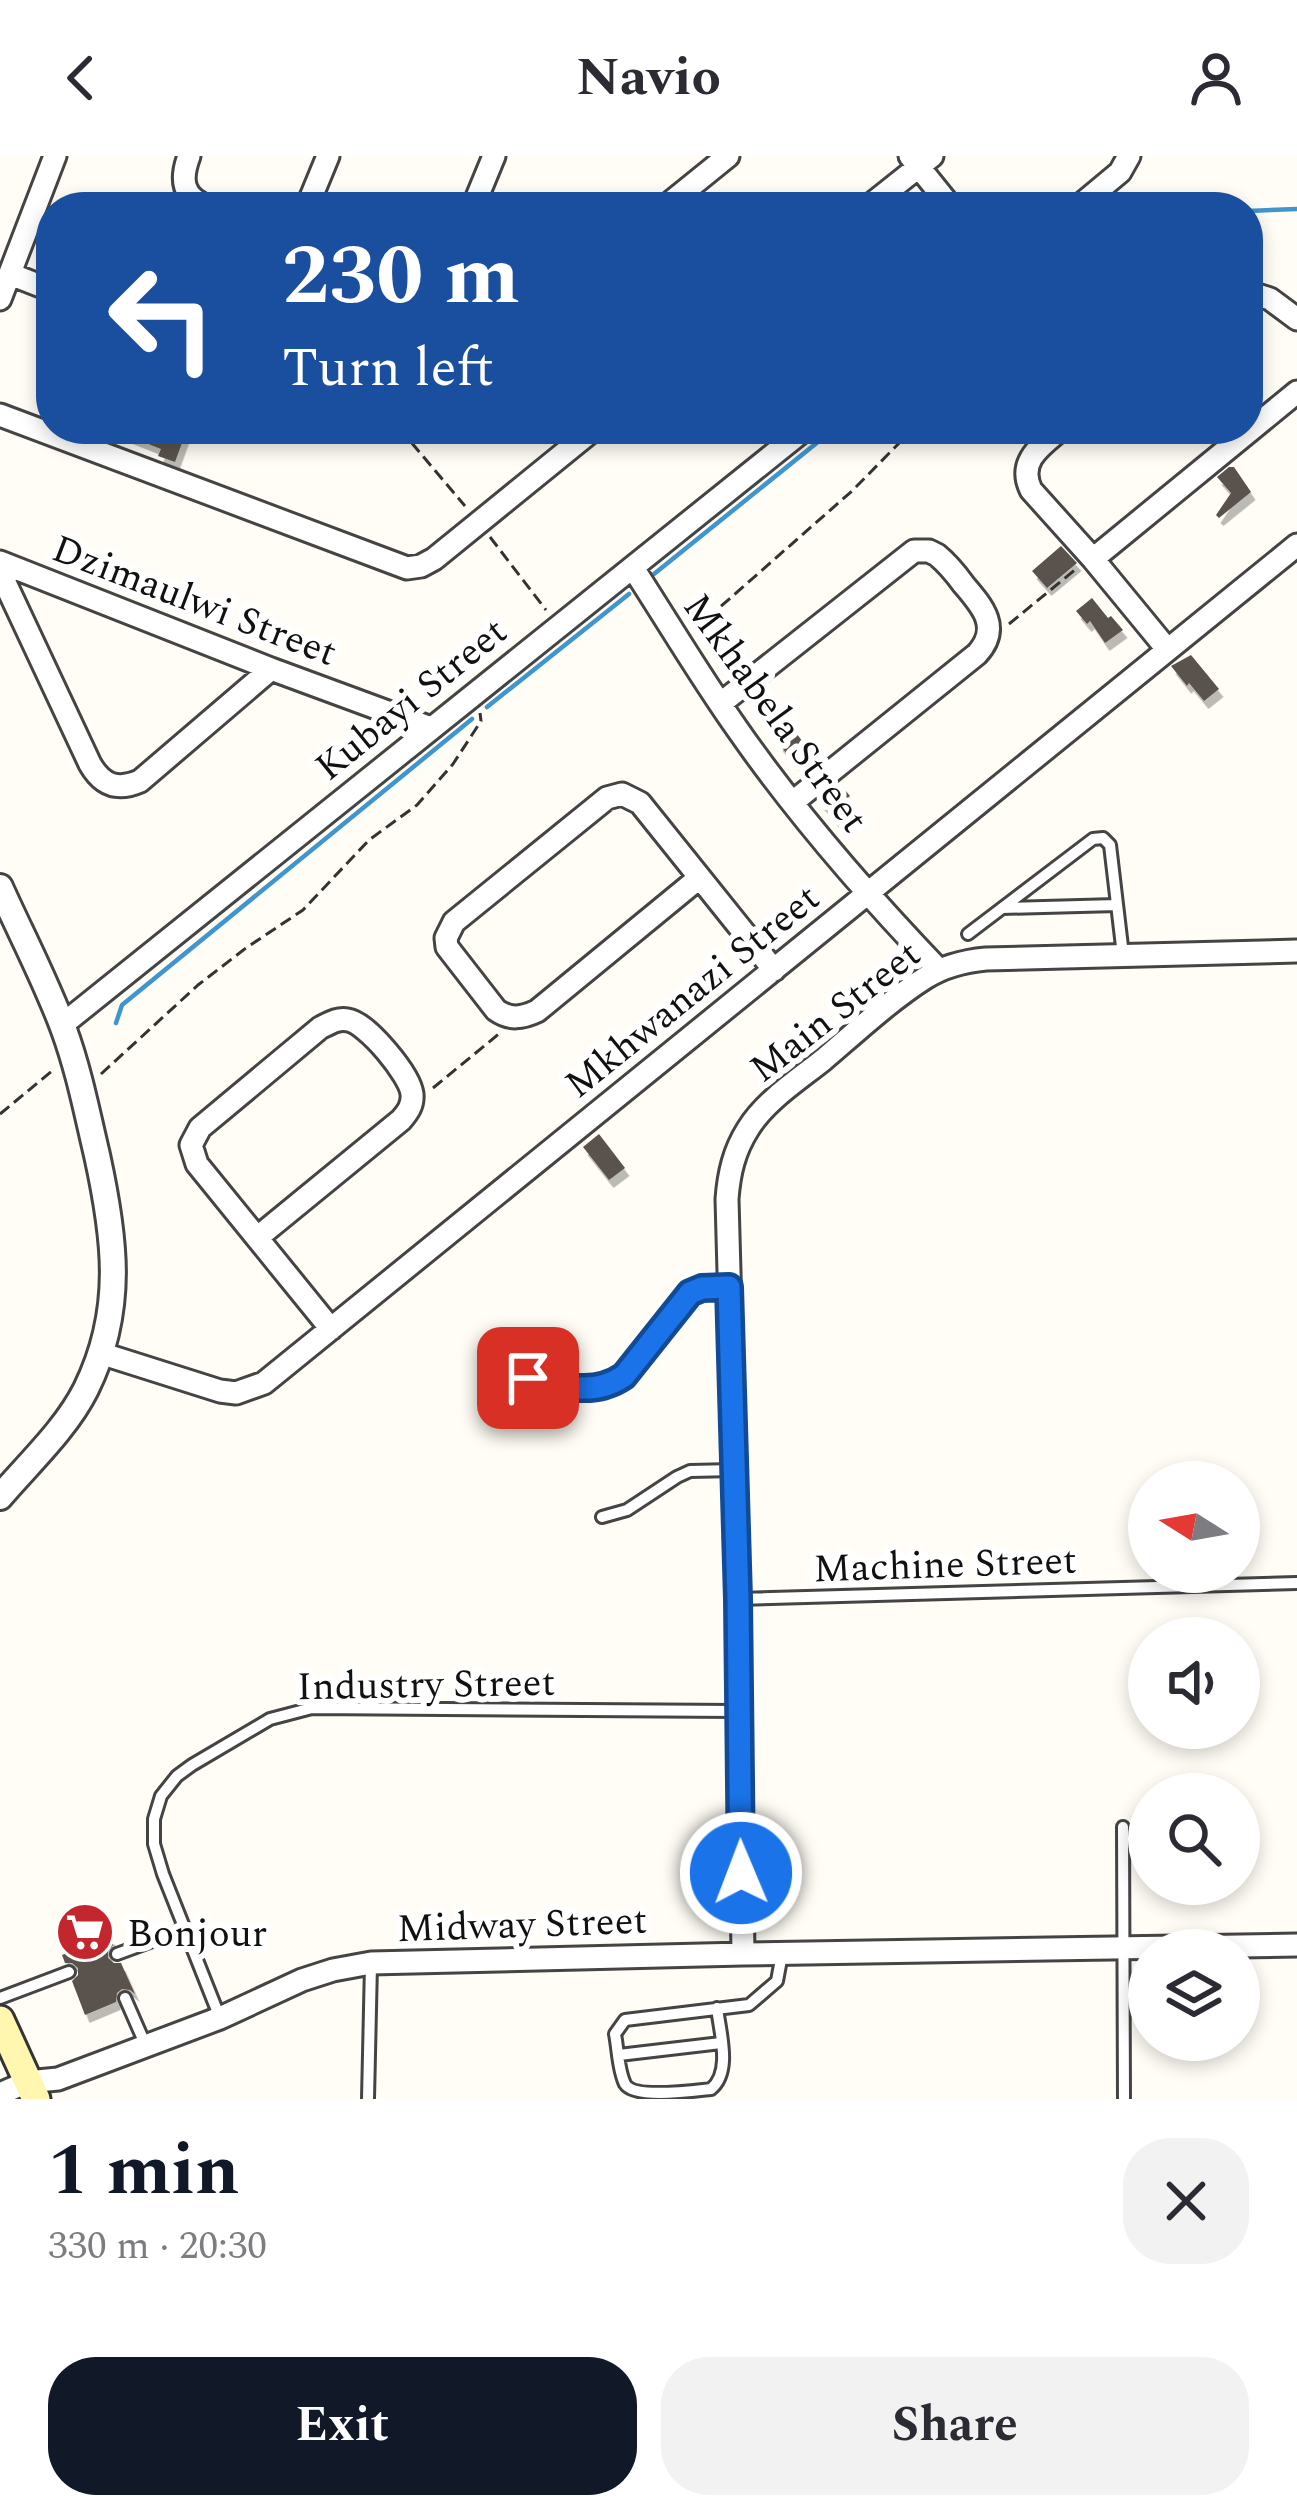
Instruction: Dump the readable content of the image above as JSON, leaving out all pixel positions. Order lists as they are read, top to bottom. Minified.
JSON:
{"streets":{"street":["Dzimaulwi Street","Kubayi Street","Mkhabela Street","Mkhwanazi Street","Main Street","Midway Street"],"lane":["Machine Street","Industry Street"]},"crossings":[["Dzimaulwi Street","Kubayi Street"],["Kubayi Street","Mkhabela Street"],["Mkhabela Street","Mkhwanazi Street"],["Mkhabela Street","Main Street"],["Main Street","Machine Street"],["Main Street","Industry Street"],["Main Street","Midway Street"],["Industry Street","Midway Street"]],"places":{"supermarket":["Bonjour"]},"north":"left","page":{"header":"Navio","turn":["230 m","Turn left"],"heading":["1 min","330 m · 20:30"],"buttons":["Exit","Share"]}}
